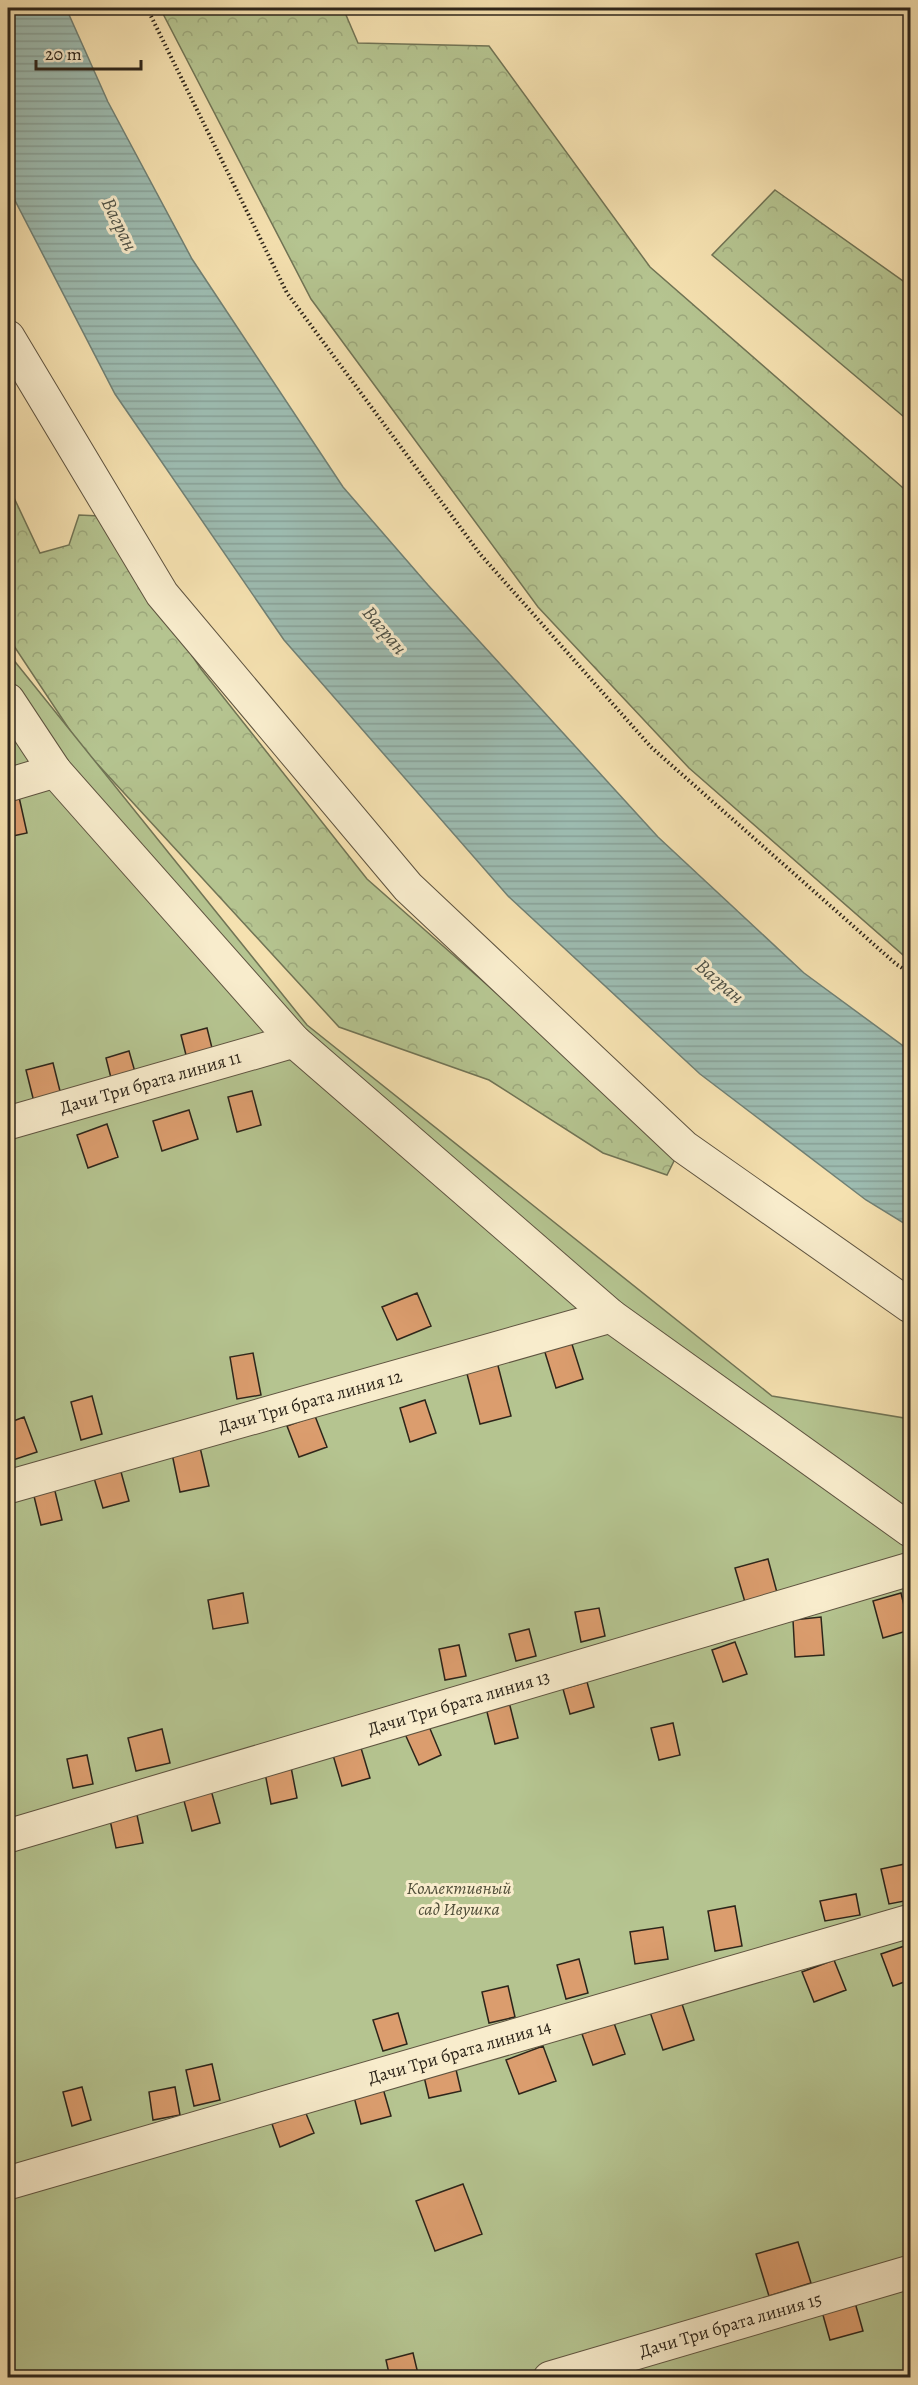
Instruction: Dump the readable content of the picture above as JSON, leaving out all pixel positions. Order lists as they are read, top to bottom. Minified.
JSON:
{"streets":{"street":["Дачи Три брата линия 11","Дачи Три брата линия 12","Дачи Три брата линия 13","Дачи Три брата линия 14","Дачи Три брата линия 15"]},"water":["Вагран"],"parks":["Коллективный сад Ивушка"],"scale_bar":"20 m"}
